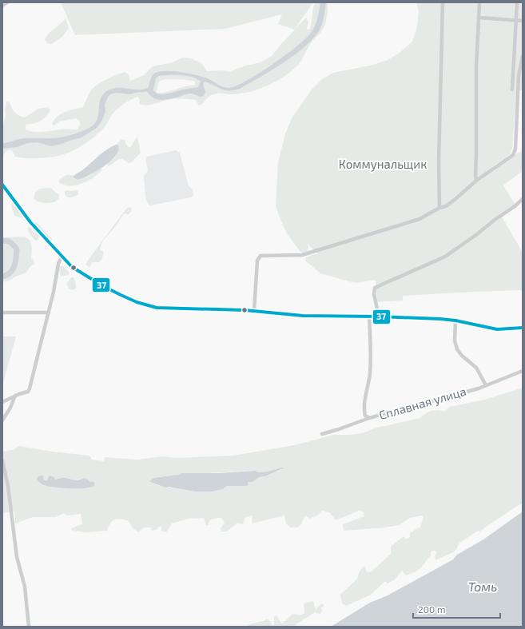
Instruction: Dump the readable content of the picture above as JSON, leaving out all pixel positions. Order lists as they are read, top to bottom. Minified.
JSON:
{"streets":{"street":["Сплавная улица"]},"water":["Томь"],"parks":["Коммунальщик"],"lines":["transit line 37"],"scale_bar":"200 m"}
